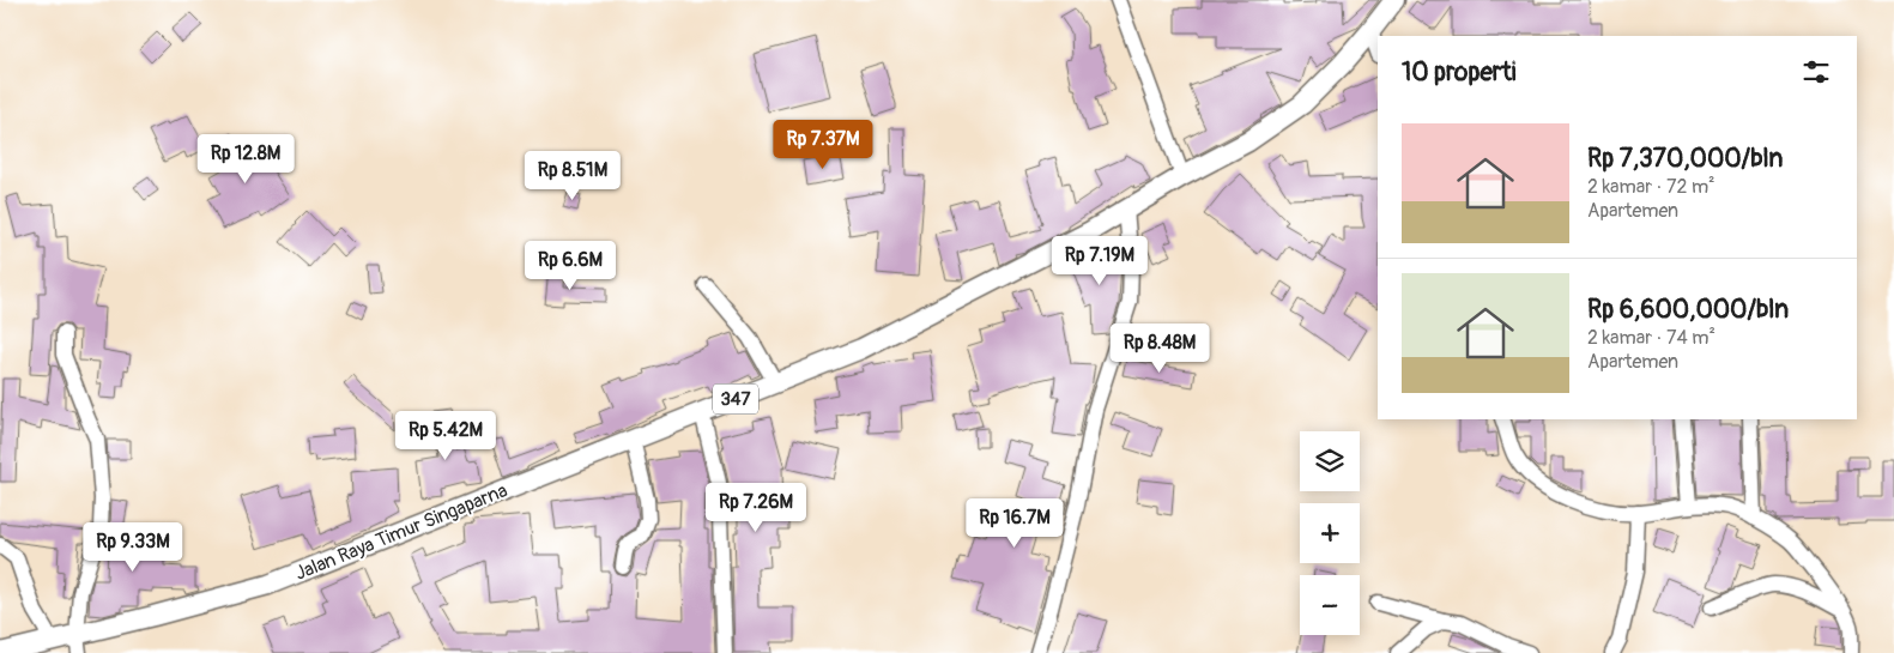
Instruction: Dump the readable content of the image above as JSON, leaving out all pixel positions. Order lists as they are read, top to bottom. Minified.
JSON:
{"streets":{"main road":["347","Jalan Raya Timur Singaparna"]},"page":{"heading":"10 properti","list":[{"name":"Rp 7,370,000/bln","note":"2 kamar · 72 m² · Apartemen"},{"name":"Rp 6,600,000/bln","note":"2 kamar · 74 m² · Apartemen"}],"price":["Rp 7.37M","Rp 12.8M","Rp 8.51M","Rp 7.19M","Rp 6.6M","Rp 8.48M","Rp 5.42M","Rp 7.26M","Rp 16.7M","Rp 9.33M"],"map_buttons":["+","−"]}}
